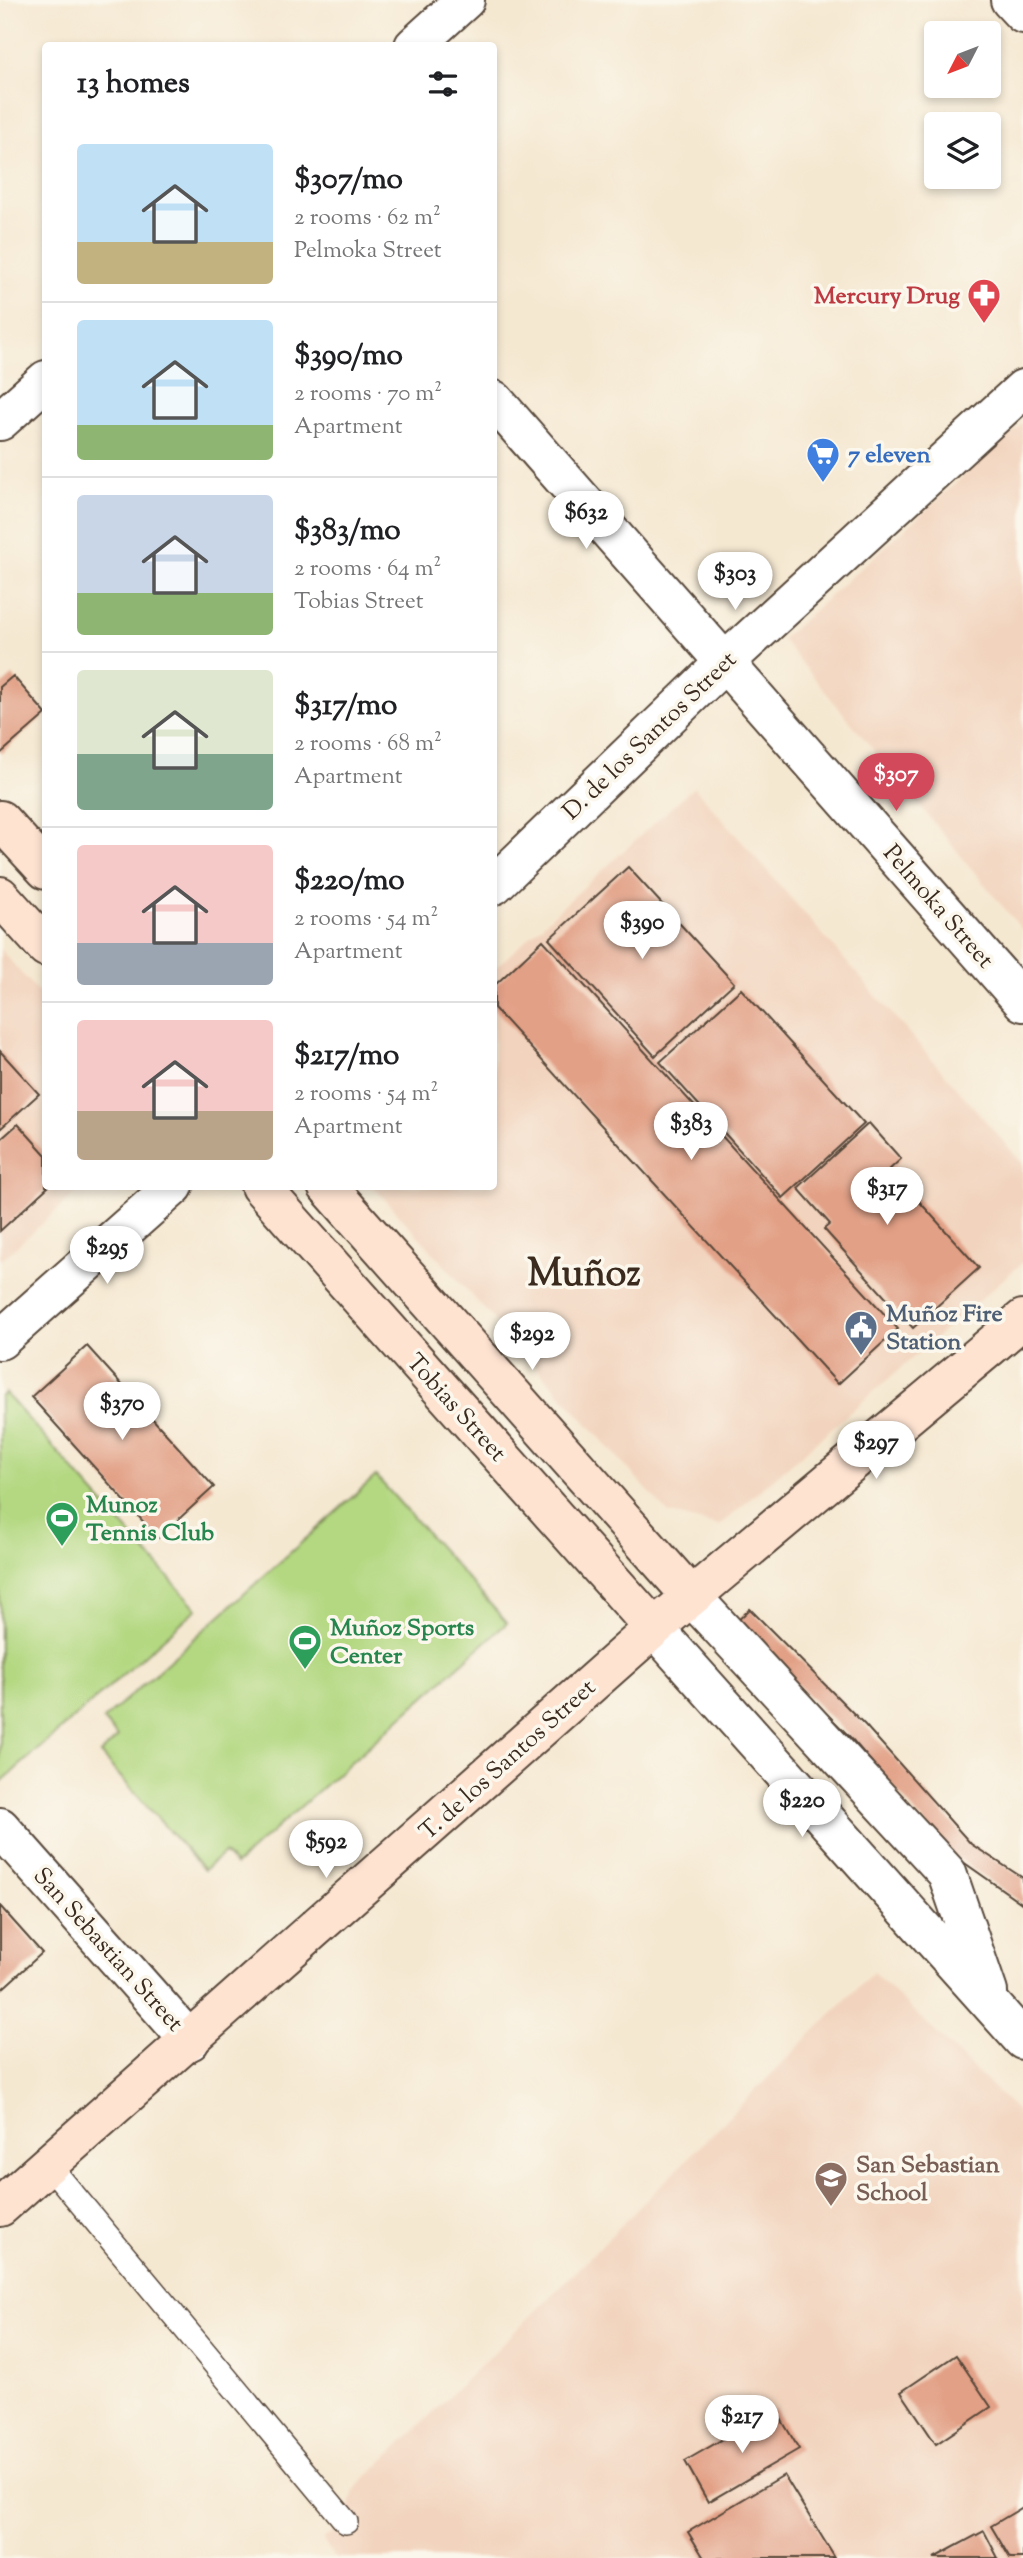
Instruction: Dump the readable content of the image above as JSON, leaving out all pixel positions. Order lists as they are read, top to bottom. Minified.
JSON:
{"streets":{"main road":["Tobias Street","T. de los Santos Street"],"street":["D. de los Santos Street","Pelmoka Street","San Sebastian Street"]},"crossings":[["D. de los Santos Street","Pelmoka Street"],["Tobias Street","T. de los Santos Street"],["T. de los Santos Street","San Sebastian Street"]],"districts":["Muñoz"],"places":{"pharmacy":["Mercury Drug"],"supermarket":["7 eleven"],"public building":["Muñoz Fire Station"],"sports":["Munoz Tennis Club","Muñoz Sports Center"],"school or university":["San Sebastian School"]},"north":"bottom left","page":{"heading":"13 homes","list":[{"name":"$307/mo","note":"2 rooms · 62 m² · Pelmoka Street"},{"name":"$390/mo","note":"2 rooms · 70 m² · Apartment"},{"name":"$383/mo","note":"2 rooms · 64 m² · Tobias Street"},{"name":"$317/mo","note":"2 rooms · 68 m² · Apartment"},{"name":"$220/mo","note":"2 rooms · 54 m² · Apartment"},{"name":"$217/mo","note":"2 rooms · 54 m² · Apartment"}],"price":["$632","$303","$307","$390","$383","$317","$295","$292","$370","$297","$220","$592","$217"]}}
